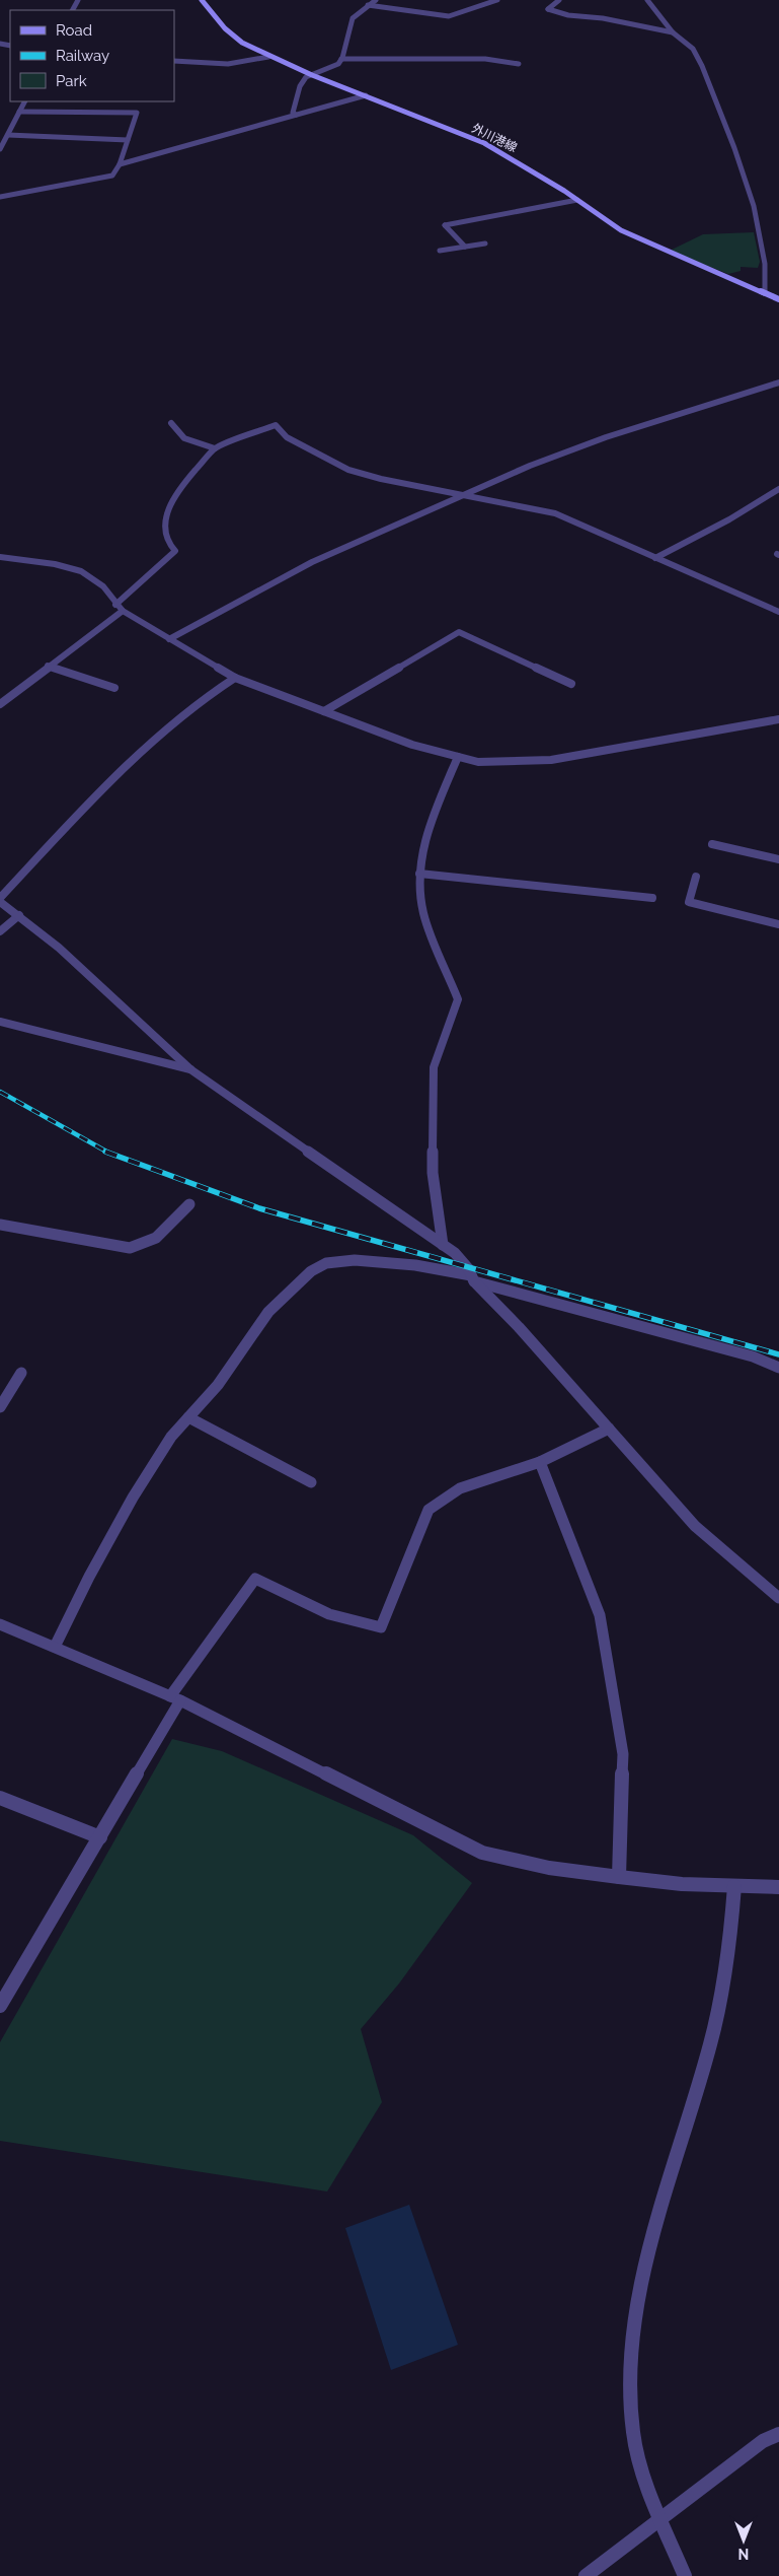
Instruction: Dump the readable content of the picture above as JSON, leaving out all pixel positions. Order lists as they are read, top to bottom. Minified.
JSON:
{"streets":{"main road":["外川港線"]},"legend":["Road","Railway","Park"],"north":"bottom"}
